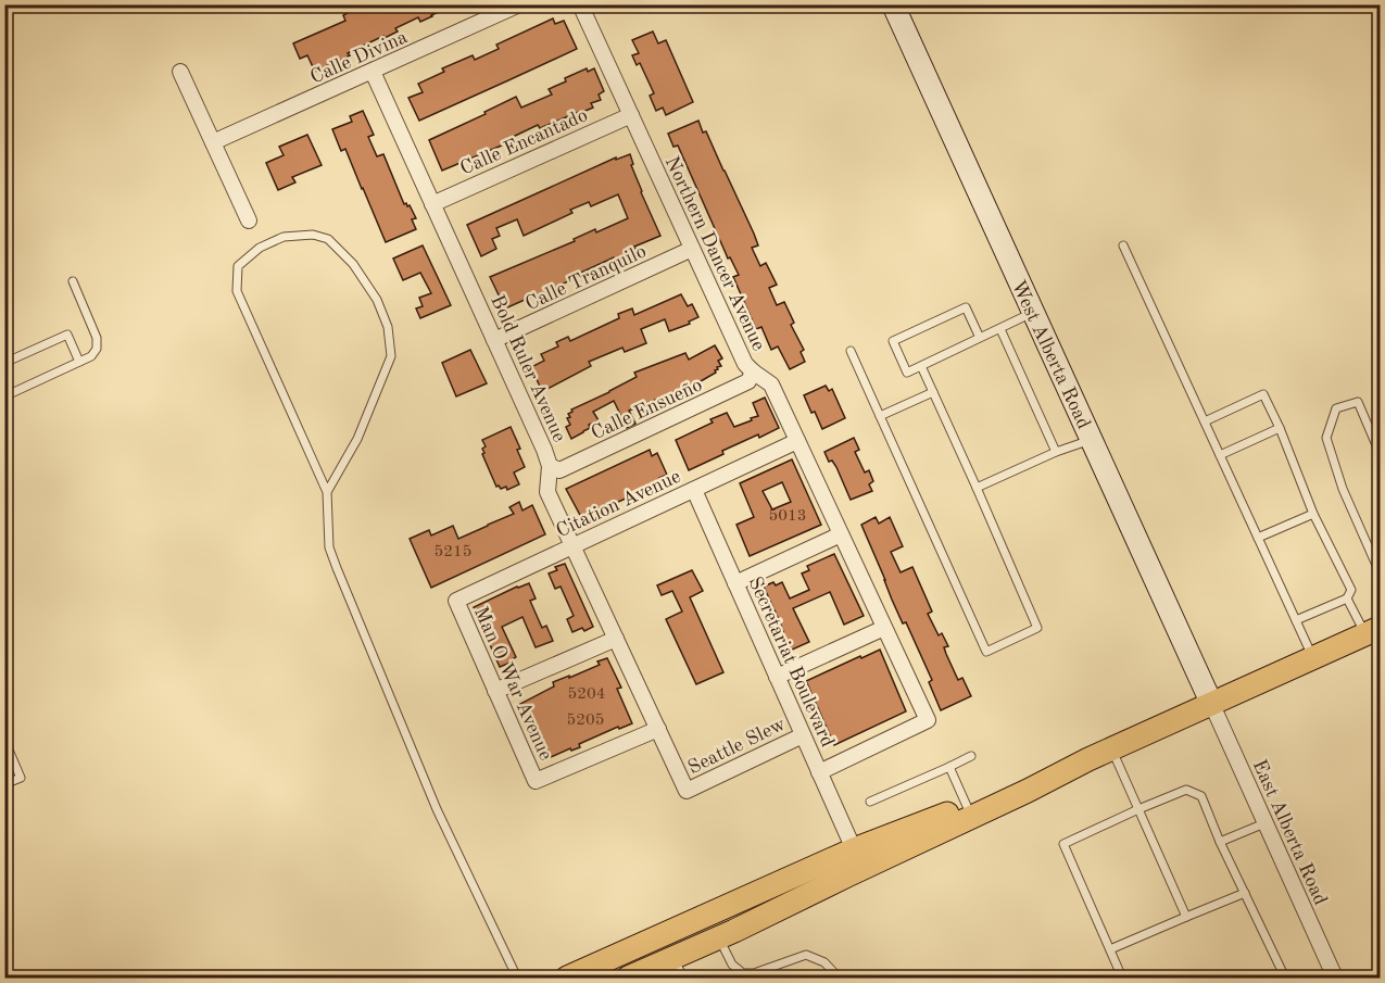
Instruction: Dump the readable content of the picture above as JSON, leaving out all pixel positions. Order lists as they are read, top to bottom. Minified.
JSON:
{"streets":{"street":["Calle Divina","Calle Encantado","Northern Dancer Avenue","Calle Tranquilo","West Alberta Road","Bold Ruler Avenue","Calle Ensueño","Citation Avenue","Secretariat Boulevard","Man O War Avenue","Seattle Slew","East Alberta Road"]},"crossings":[["Calle Divina","Bold Ruler Avenue"],["Calle Encantado","Northern Dancer Avenue"],["Calle Encantado","Bold Ruler Avenue"],["Northern Dancer Avenue","Calle Tranquilo"],["Northern Dancer Avenue","Calle Ensueño"],["Northern Dancer Avenue","Citation Avenue"],["Northern Dancer Avenue","Secretariat Boulevard"],["Calle Tranquilo","Bold Ruler Avenue"],["West Alberta Road","East Alberta Road"],["Bold Ruler Avenue","Calle Ensueño"],["Bold Ruler Avenue","Citation Avenue"],["Bold Ruler Avenue","Man O War Avenue"],["Bold Ruler Avenue","Seattle Slew"],["Citation Avenue","Secretariat Boulevard"],["Citation Avenue","Man O War Avenue"],["Secretariat Boulevard","Seattle Slew"]],"house_numbers":["5013","5215","5204","5205"]}
